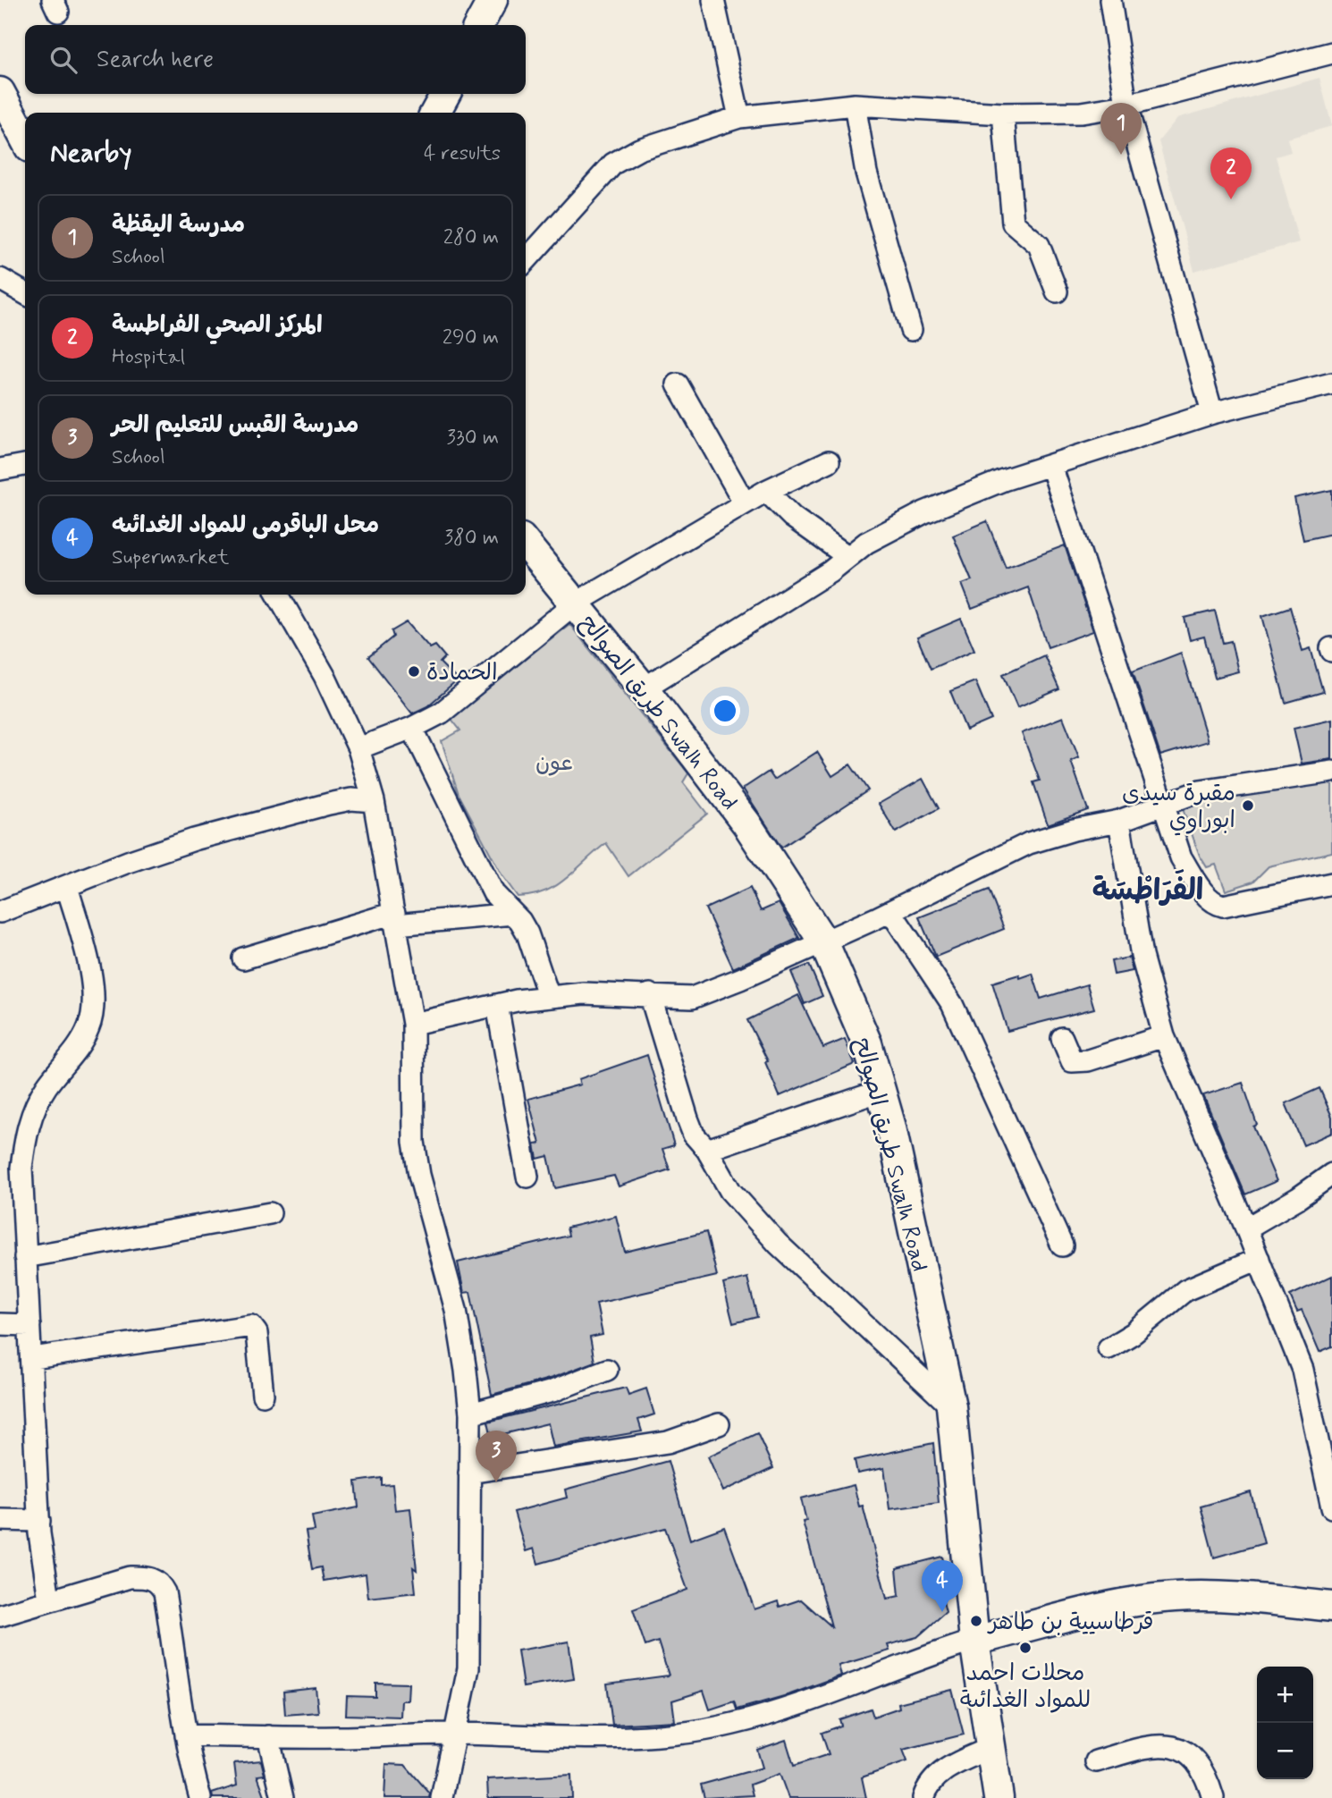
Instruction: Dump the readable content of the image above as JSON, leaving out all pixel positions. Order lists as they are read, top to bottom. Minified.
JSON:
{"streets":{"street":["طريق الصوالح Swalh Road"]},"districts":["الفَرَاطْسَة"],"parks":["عون"],"places":["الحمادة","مقبرة سيدى ابوراوي","قرطاسيية بن طاهر","محلات احمد للمواد الغدائىة"],"page":{"search":"Search here","pins":["1","2","3","4"],"heading":["Nearby","4 results"],"list":[{"mark":"1","name":"مدرسة اليقظة","note":"School","value":"280 m"},{"mark":"2","name":"المركز الصحي الفراطسة","note":"Hospital","value":"290 m"},{"mark":"3","name":"مدرسة القبس للتعليم الحر","note":"School","value":"330 m"},{"mark":"4","name":"محل الباقرمى للمواد الغدائىه","note":"Supermarket","value":"380 m"}],"map_buttons":["+","−"]}}
